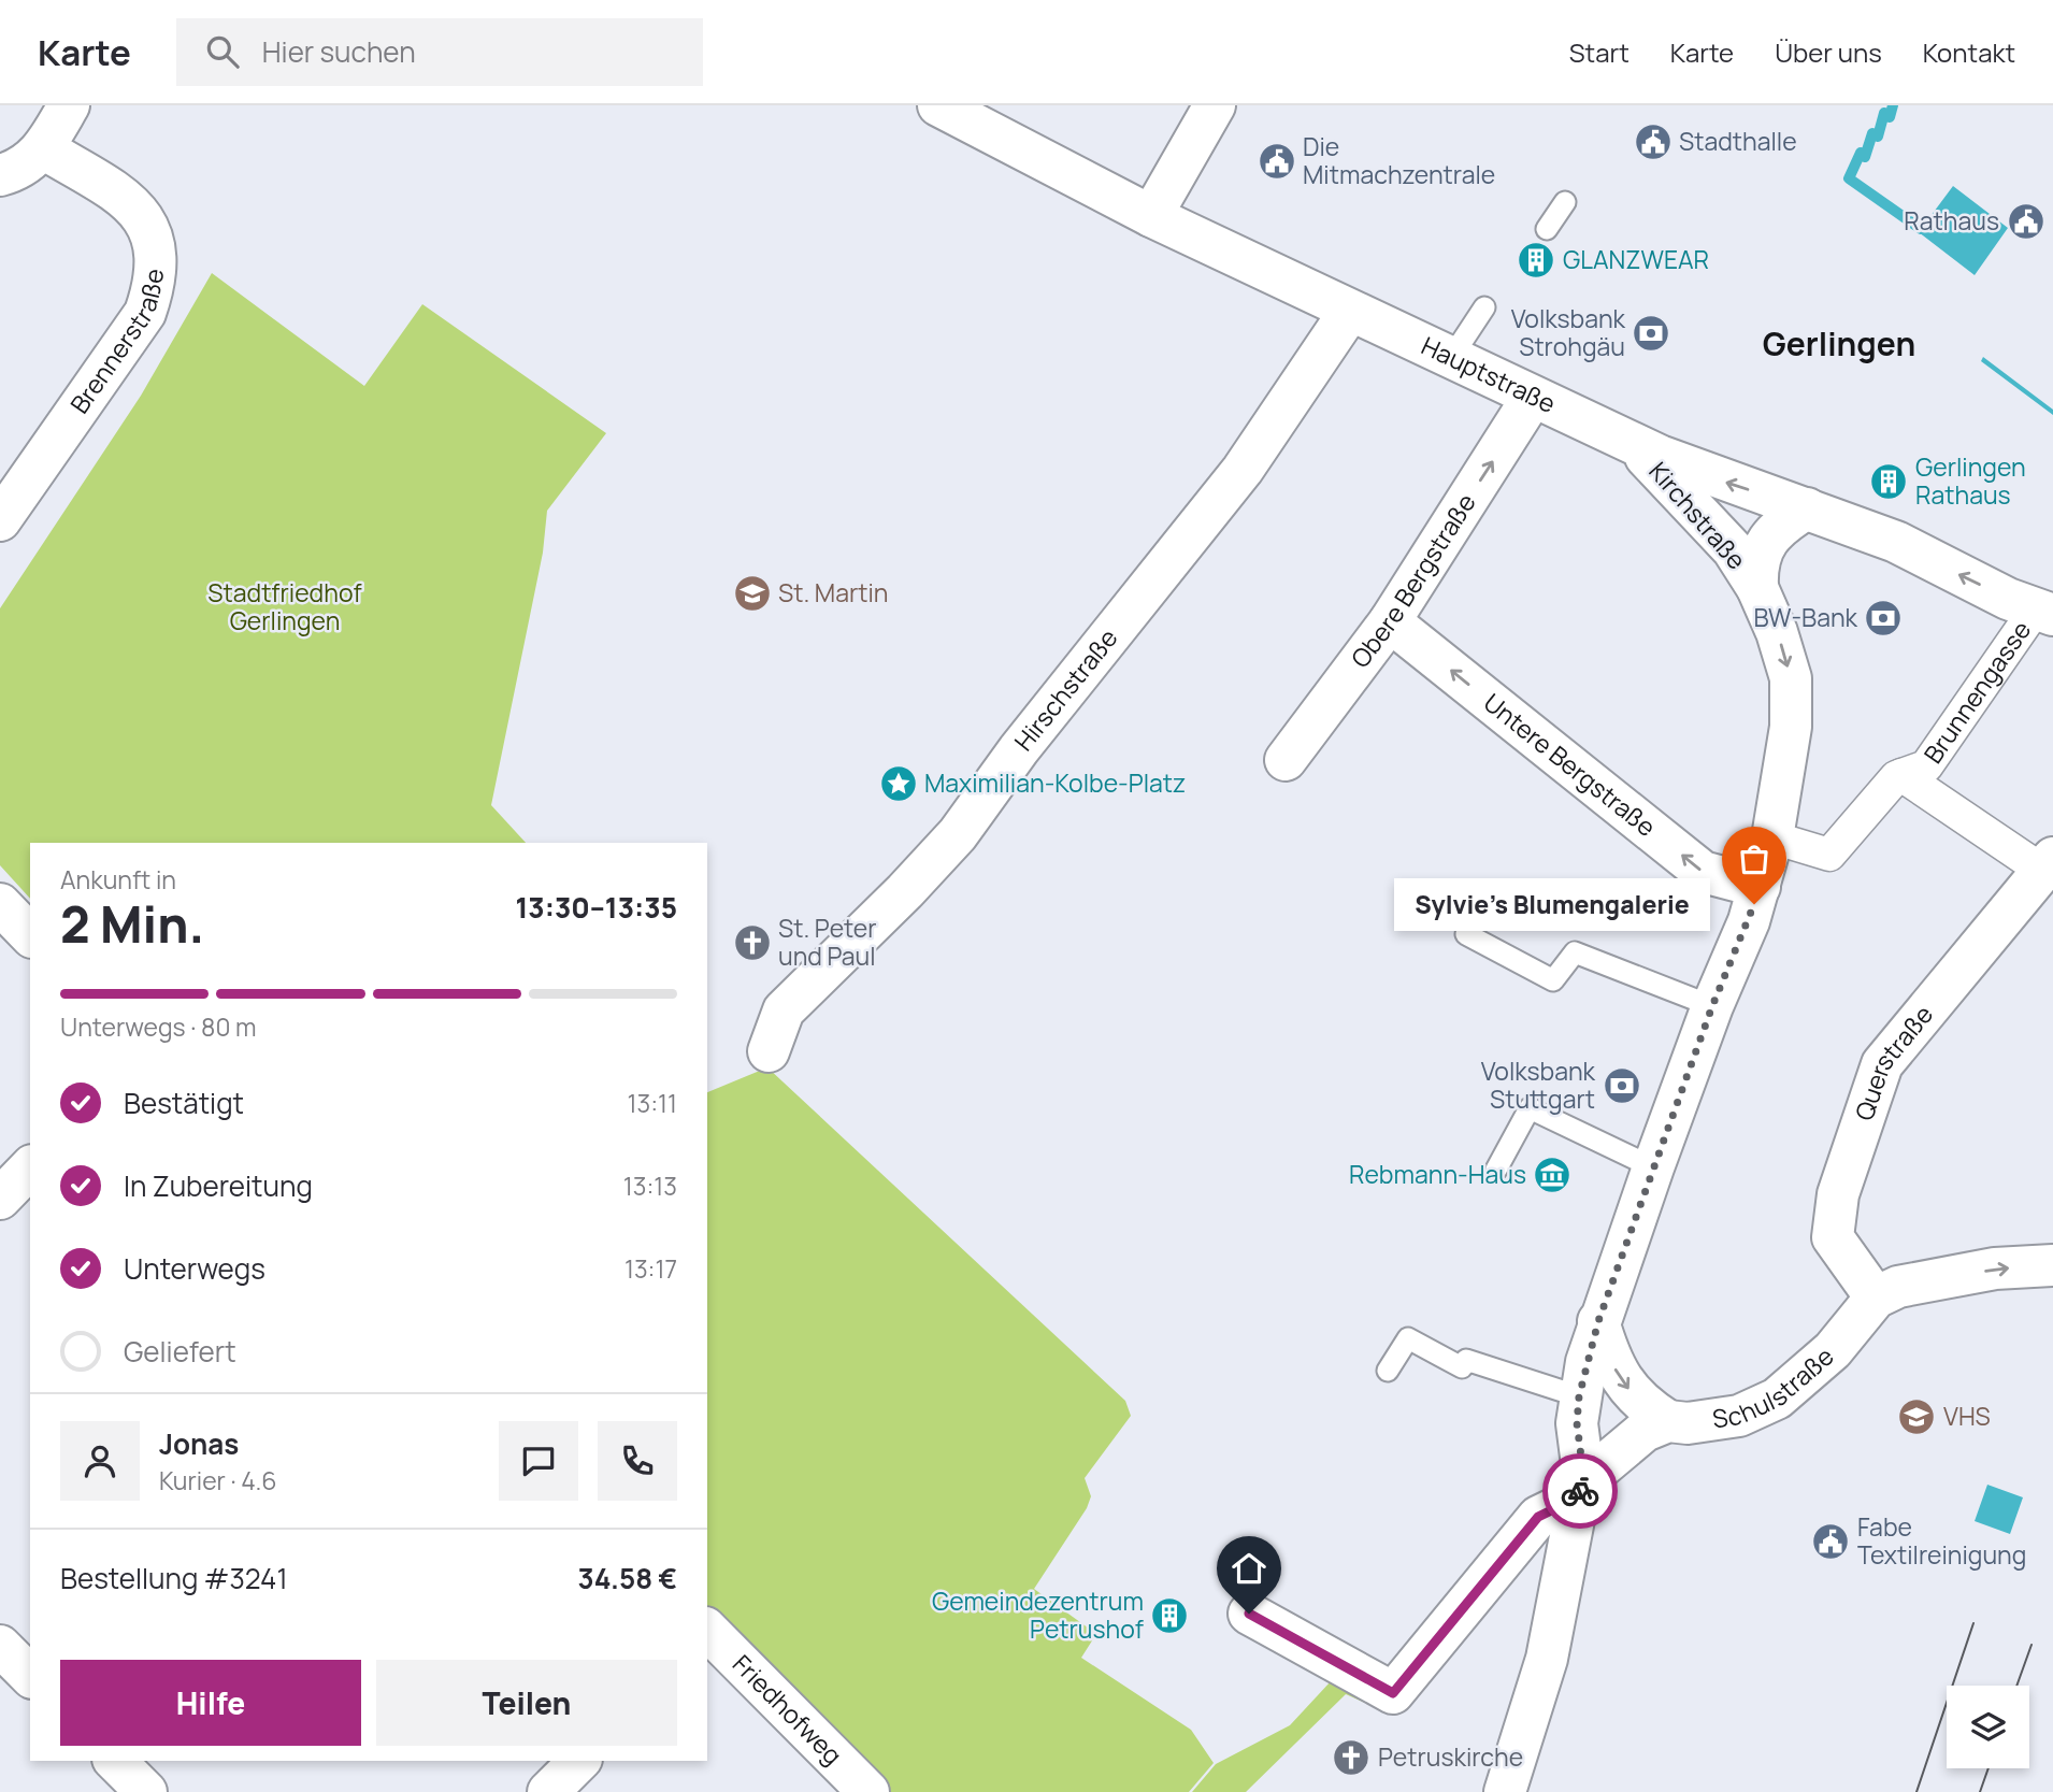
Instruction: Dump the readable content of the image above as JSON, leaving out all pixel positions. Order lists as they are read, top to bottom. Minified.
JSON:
{"streets":{"street":["Brennerstraße","Hauptstraße","Kirchstraße","Obere Bergstraße","Hirschstraße","Brunnengasse","Untere Bergstraße","Querstraße","Schulstraße","Friedhofweg"]},"crossings":[["Hauptstraße","Kirchstraße"],["Hauptstraße","Obere Bergstraße"],["Hauptstraße","Hirschstraße"],["Hauptstraße","Brunnengasse"],["Kirchstraße","Brunnengasse"],["Kirchstraße","Untere Bergstraße"],["Kirchstraße","Schulstraße"],["Obere Bergstraße","Untere Bergstraße"],["Querstraße","Schulstraße"]],"one_way":["Hauptstraße","Obere Bergstraße","Untere Bergstraße"],"districts":["Gerlingen"],"parks":["Stadtfriedhof Gerlingen"],"places":{"public building":["Stadthalle","Die Mitmachzentrale","Rathaus","Fabe Textilreinigung"],"building":["GLANZWEAR","Gerlingen Rathaus","Gemeindezentrum Petrushof"],"bank":["Volksbank Strohgäu","BW-Bank","Volksbank Stuttgart"],"school or university":["St. Martin","VHS"],"place":["Maximilian-Kolbe-Platz"],"other":["Sylvie's Blumengalerie"],"church":["St. Peter und Paul","Petruskirche"],"museum":["Rebmann-Haus"]},"page":{"header":"Karte","search":"Hier suchen","nav":["Start","Karte","Über uns","Kontakt"],"heading":["2 Min.","Ankunft in","13:30–13:35"],"panel":["Jonas","Kurier · 4.6","Bestellung #3241","34.58 €"],"bubble":"Sylvie's Blumengalerie","bar":"Unterwegs · 80 m","list":[["Bestätigt","13:11"],["In Zubereitung","13:13"],["Unterwegs","13:17"],"Geliefert"],"buttons":["Hilfe","Teilen"]}}
